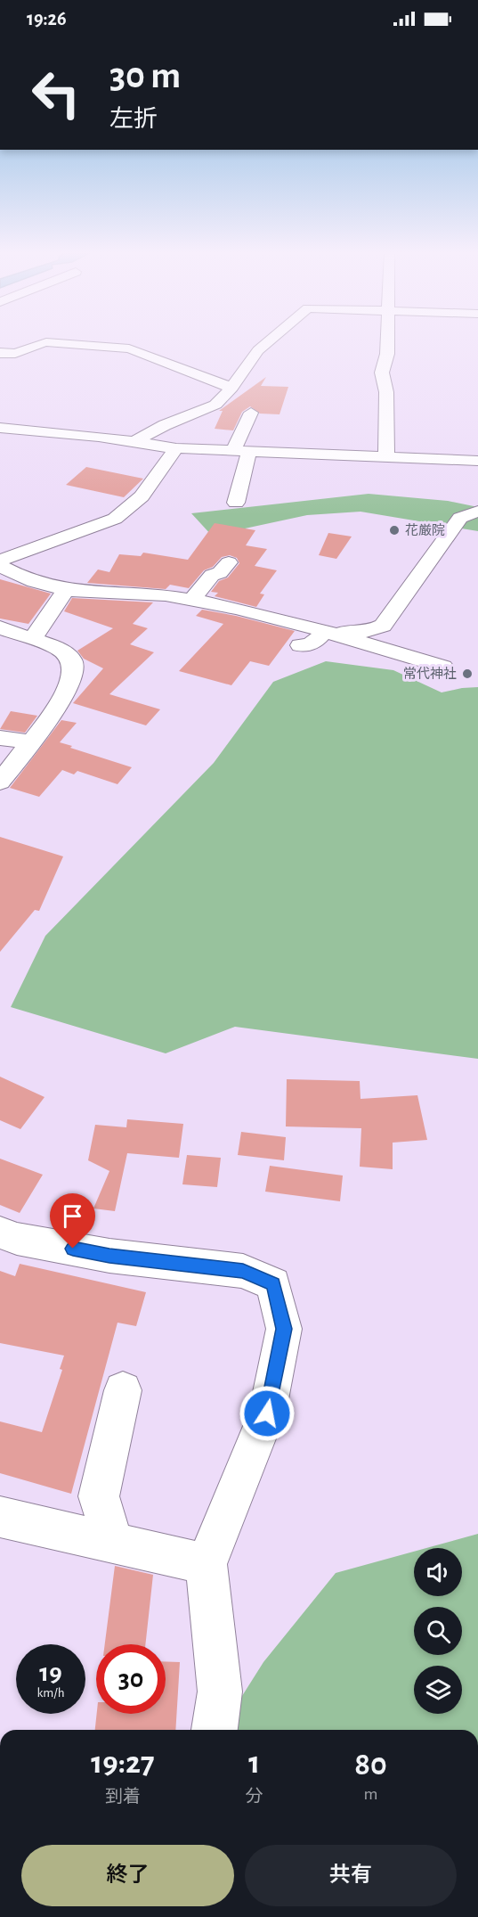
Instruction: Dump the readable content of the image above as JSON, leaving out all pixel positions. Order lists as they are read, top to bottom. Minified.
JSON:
{"places":["花厳院","常代神社"],"page":{"status":"19:26","turn":["30 m","左折"],"speed":"19 km/h","limit":"30","eta":["19:27","到着","1","分","80","m"],"buttons":["終了","共有"]}}
